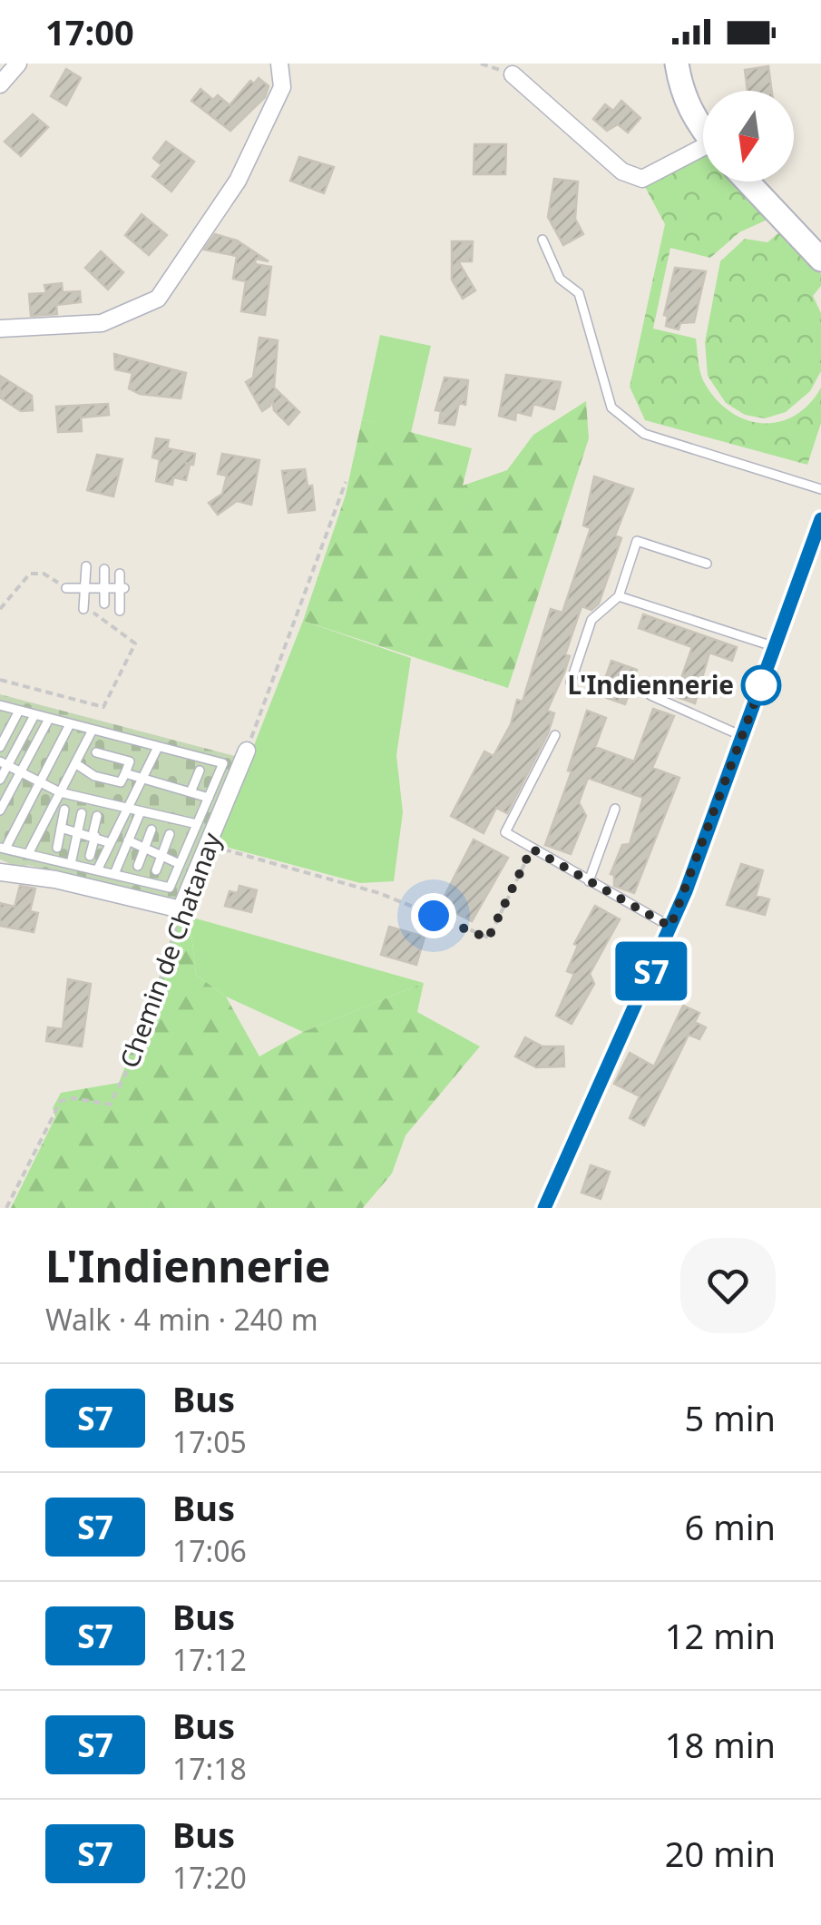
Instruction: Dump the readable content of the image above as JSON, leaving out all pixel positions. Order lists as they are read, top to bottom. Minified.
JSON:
{"streets":{"street":["Chemin de Chatanay"]},"places":["L'Indiennerie"],"lines":["bus line S7"],"north":"bottom","page":{"status":"17:00","on_map":"S7","heading":["L'Indiennerie","Walk · 4 min · 240 m"],"list":[{"mark":"S7","name":"Bus","note":"17:05","value":"5 min"},{"mark":"S7","name":"Bus","note":"17:06","value":"6 min"},{"mark":"S7","name":"Bus","note":"17:12","value":"12 min"},{"mark":"S7","name":"Bus","note":"17:18","value":"18 min"},{"mark":"S7","name":"Bus","note":"17:20","value":"20 min"}]}}
